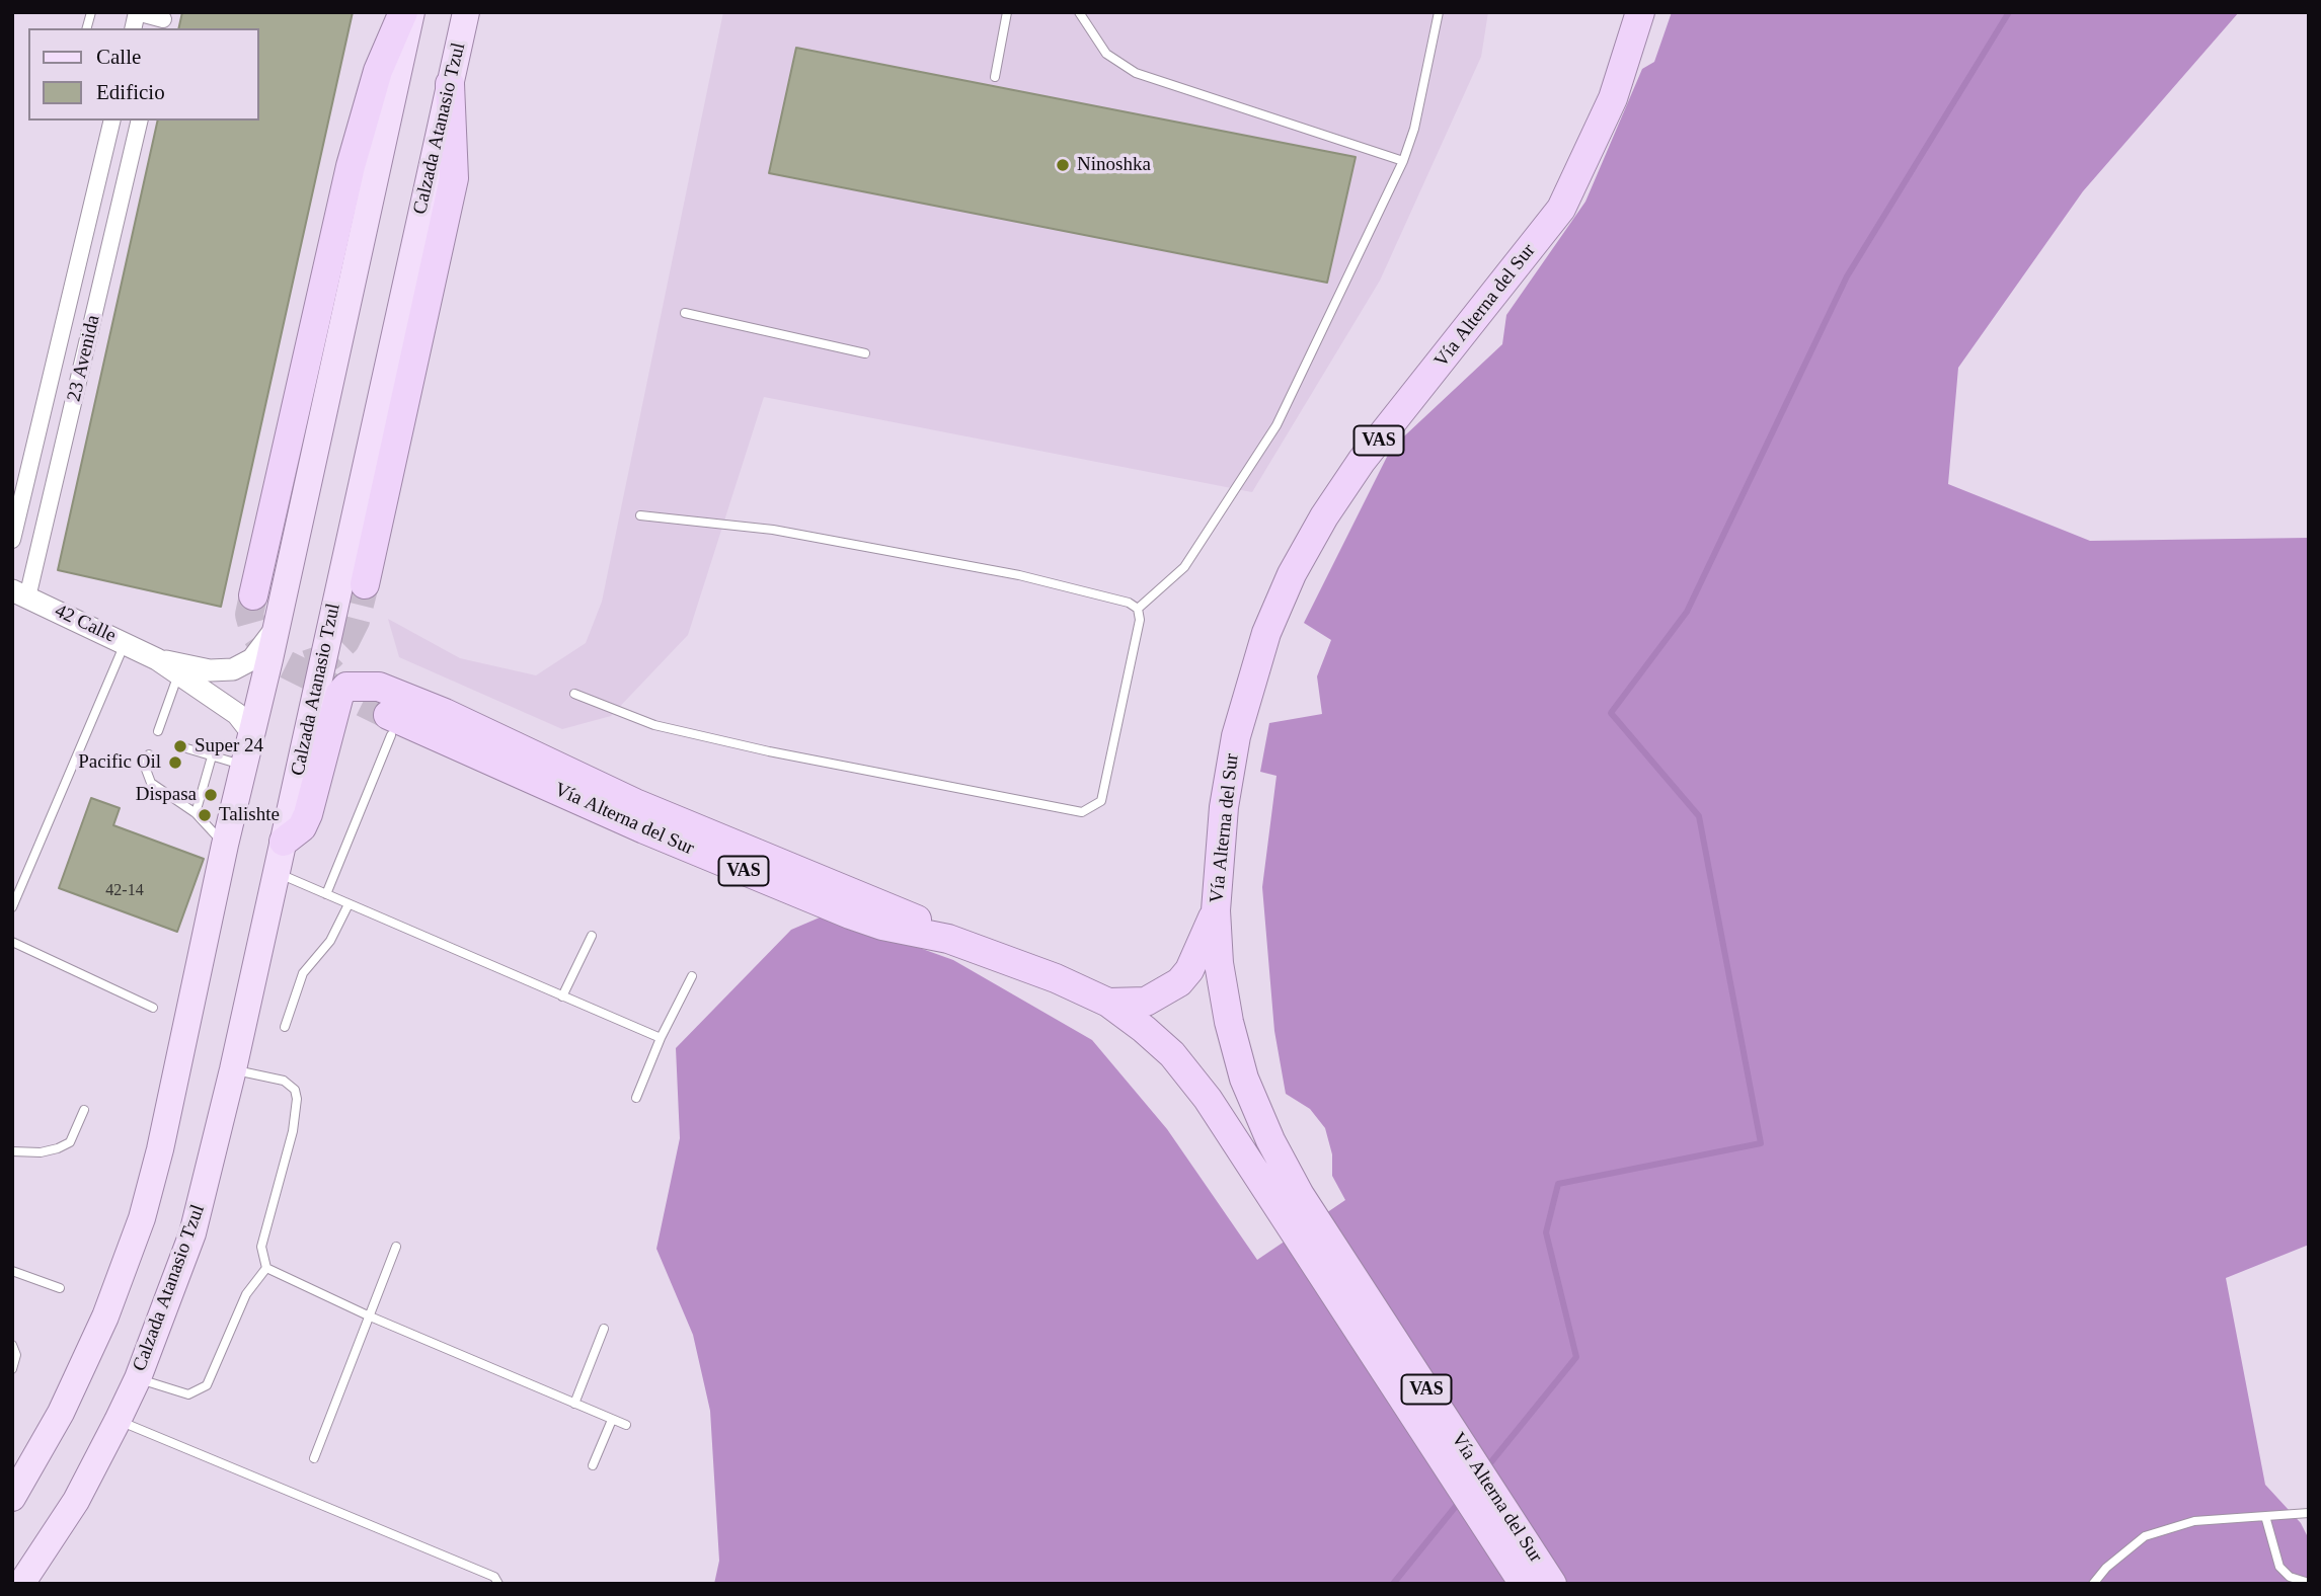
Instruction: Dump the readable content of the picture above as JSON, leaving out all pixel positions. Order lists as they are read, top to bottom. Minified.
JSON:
{"streets":{"highway":["Vía Alterna del Sur","VAS"],"main road":["Calzada Atanasio Tzul"],"street":["23 Avenida","42 Calle"]},"crossings":[["23 Avenida","42 Calle"]],"places":["Ninoshka","Super 24","Pacific Oil","Dispasa","Talishte"],"house_numbers":["42-14"],"legend":["Calle","Edificio"]}
